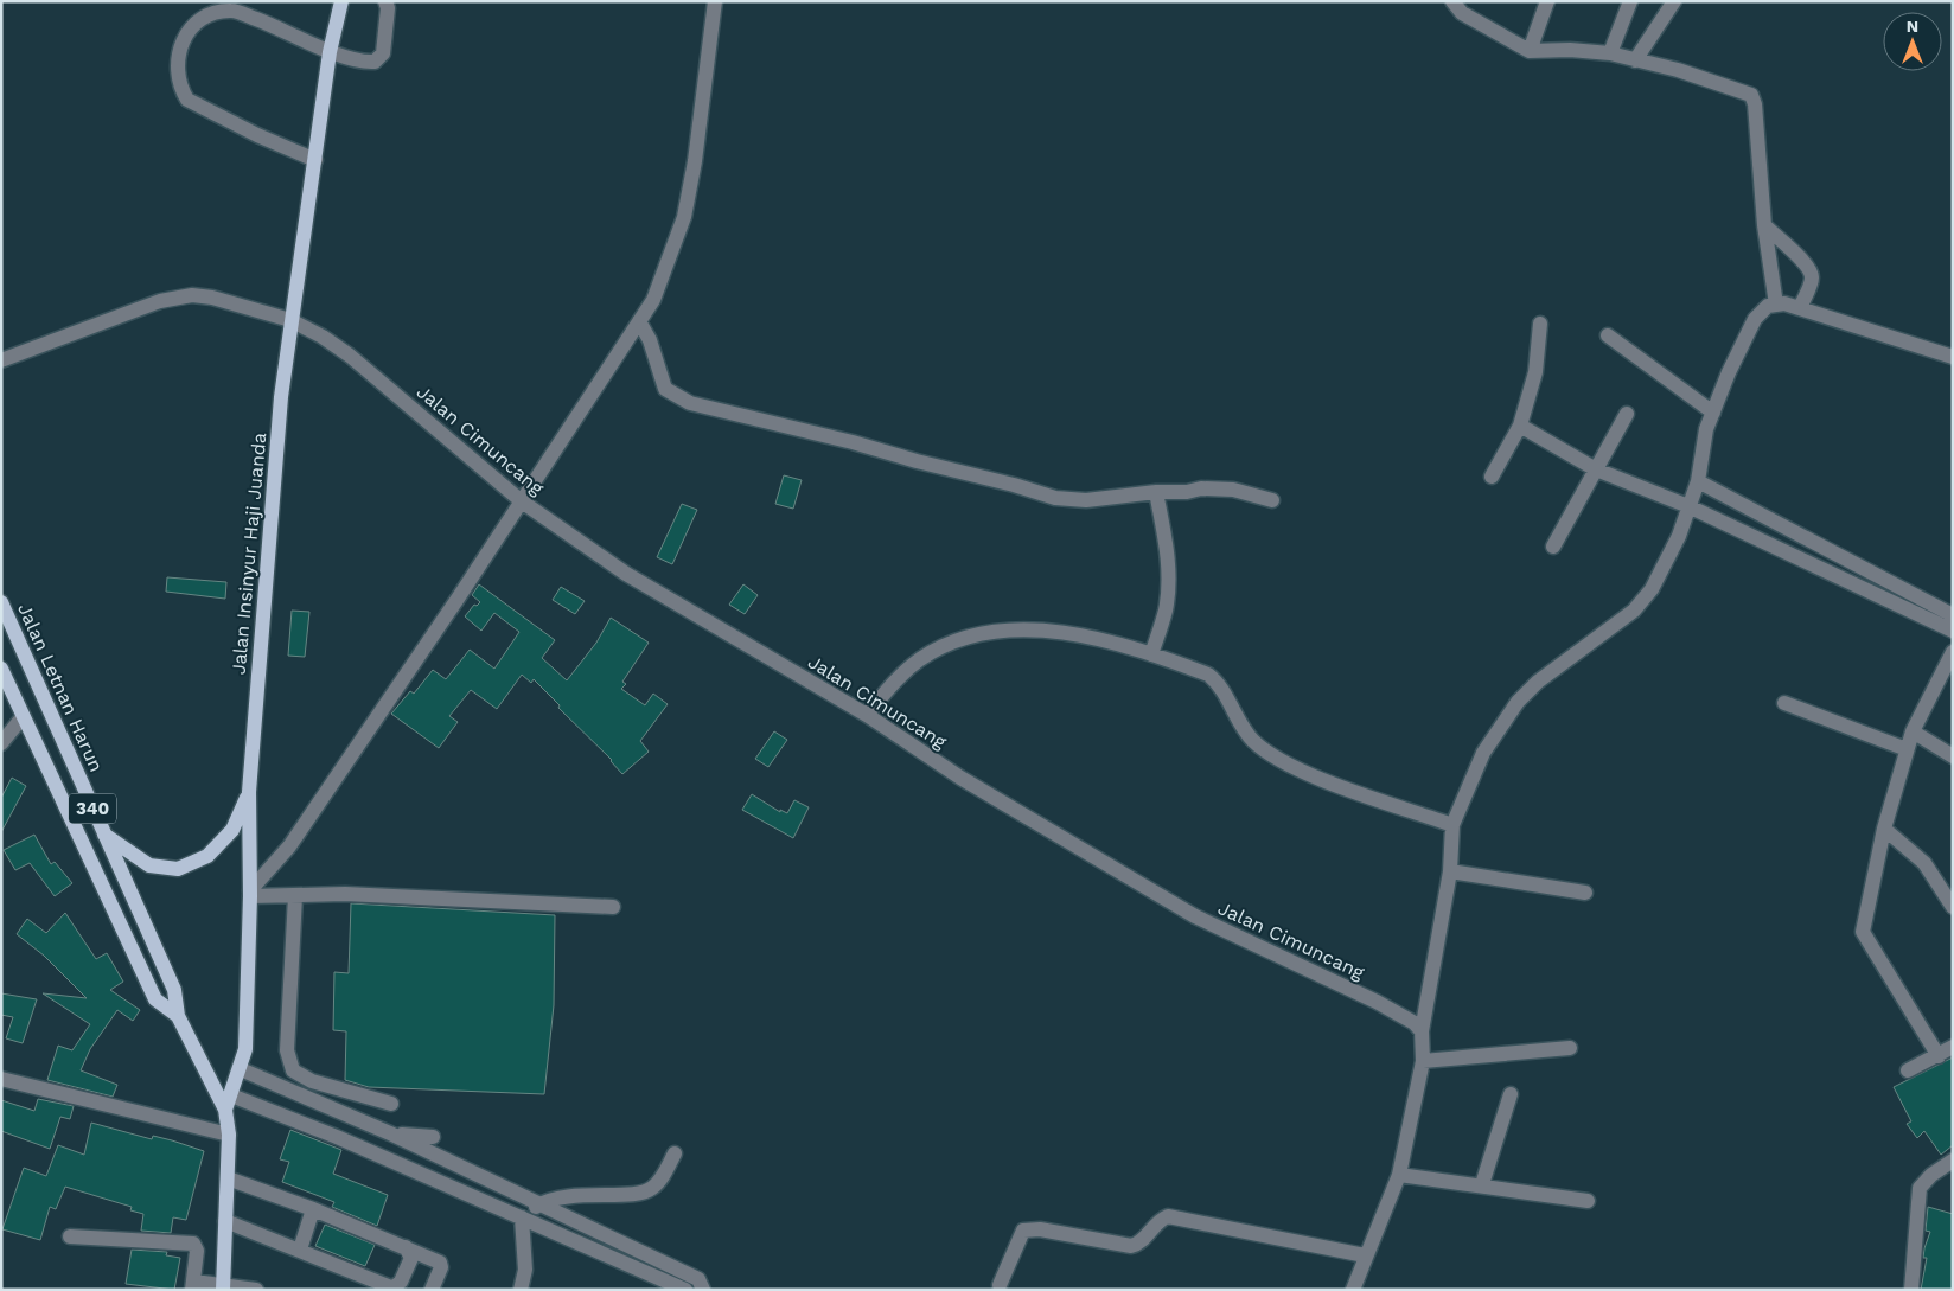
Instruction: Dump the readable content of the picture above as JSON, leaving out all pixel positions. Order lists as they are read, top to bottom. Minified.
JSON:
{"streets":{"main road":["Jalan Insinyur Haji Juanda","Jalan Letnan Harun","340"],"street":["Jalan Cimuncang"]},"crossings":[["Jalan Cimuncang","Jalan Insinyur Haji Juanda"],["Jalan Letnan Harun","340"]],"north":"top"}
